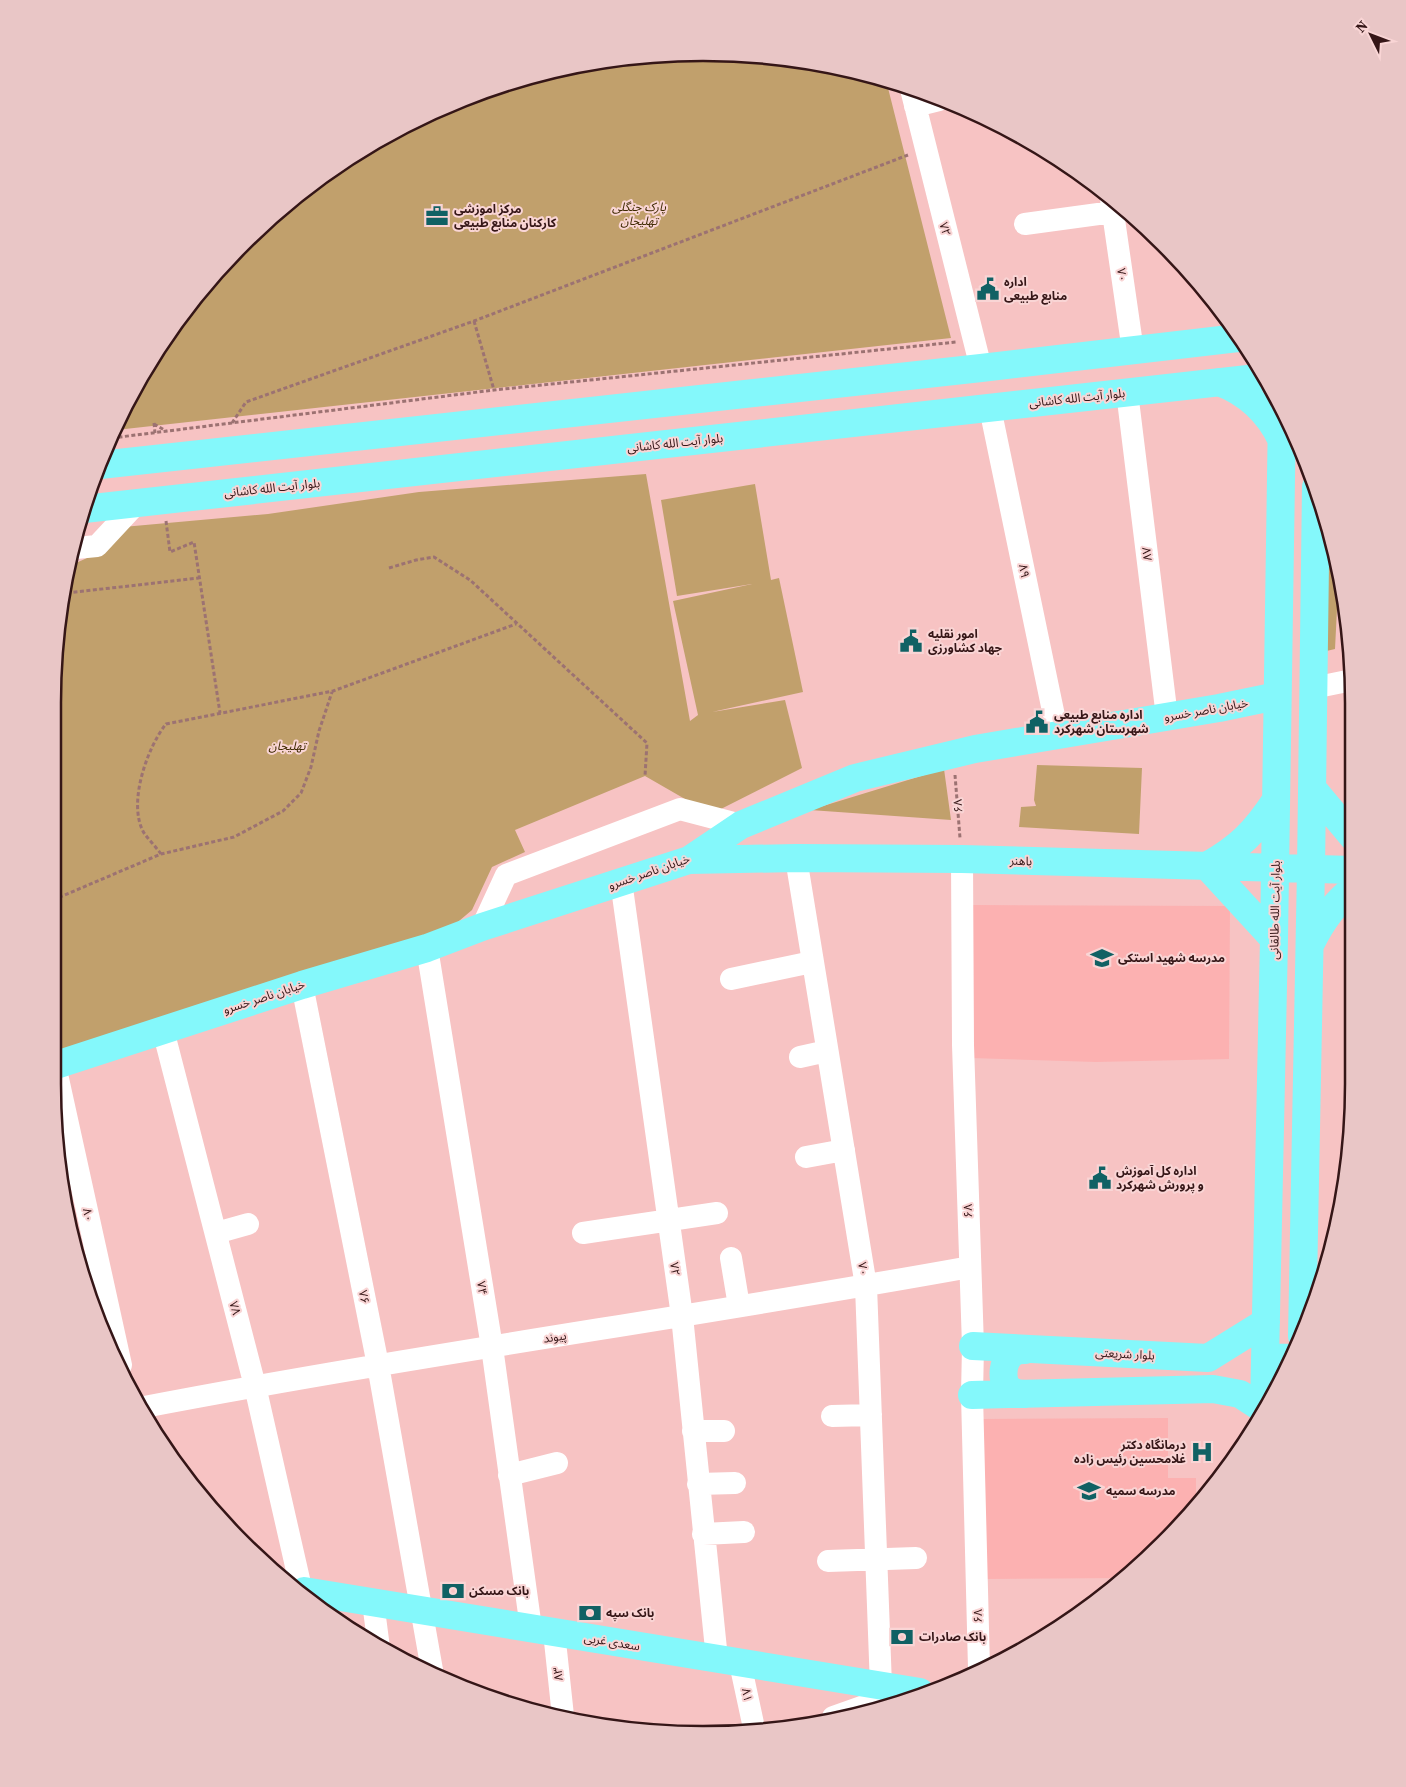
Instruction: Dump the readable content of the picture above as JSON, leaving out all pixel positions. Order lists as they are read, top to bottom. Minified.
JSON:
{"streets":{"main road":["بلوار آیت الله کاشانی","خیابان ناصر خسرو","باهنر","بلوار آیت الله طالقانی","بلوار شریعتی","سعدی غربی"],"street":["۷۲","۷۰","۸۷","۸۹","۶۸","۸۰","۷۴","۷۶","۷۸","پیوند","۸۳","۸۱"]},"crossings":[["۷۲","خیابان ناصر خسرو"],["۷۲","پیوند"],["۷۲","سعدی غربی"],["۷۲","۸۱"],["۷۰","باهنر"],["۷۰","پیوند"],["۷۰","سعدی غربی"],["بلوار آیت الله کاشانی","۸۷"],["بلوار آیت الله کاشانی","۸۹"],["۸۷","خیابان ناصر خسرو"],["۸۹","خیابان ناصر خسرو"],["خیابان ناصر خسرو","۶۸"],["خیابان ناصر خسرو","باهنر"],["خیابان ناصر خسرو","بلوار آیت الله طالقانی"],["خیابان ناصر خسرو","۷۴"],["خیابان ناصر خسرو","۷۶"],["خیابان ناصر خسرو","۷۸"],["۶۸","باهنر"],["۶۸","پیوند"],["۶۸","بلوار شریعتی"],["باهنر","بلوار آیت الله طالقانی"],["۷۴","پیوند"],["۷۴","سعدی غربی"],["۷۴","۸۳"],["۷۶","پیوند"],["۷۶","سعدی غربی"],["۷۸","پیوند"],["سعدی غربی","۸۳"],["سعدی غربی","۸۱"]],"parks":["پارک جنگلی تهلیجان","تهلیجان"],"places":{"office":["مرکز اموزشی کارکنان منابع طبیعی"],"public building":["اداره منابع طبیعی","امور نقلیه جهاد کشاورزی","اداره منابع طبیعی شهرستان شهرکرد","اداره کل آموزش و پرورش شهرکرد"],"school or university":["مدرسه شهید استکی","مدرسه سمیه"],"hospital":["درمانگاه دکتر غلامحسین رئیس زاده"],"bank":["بانک مسکن","بانک سپه","بانک صادرات"]},"north":"top left"}
